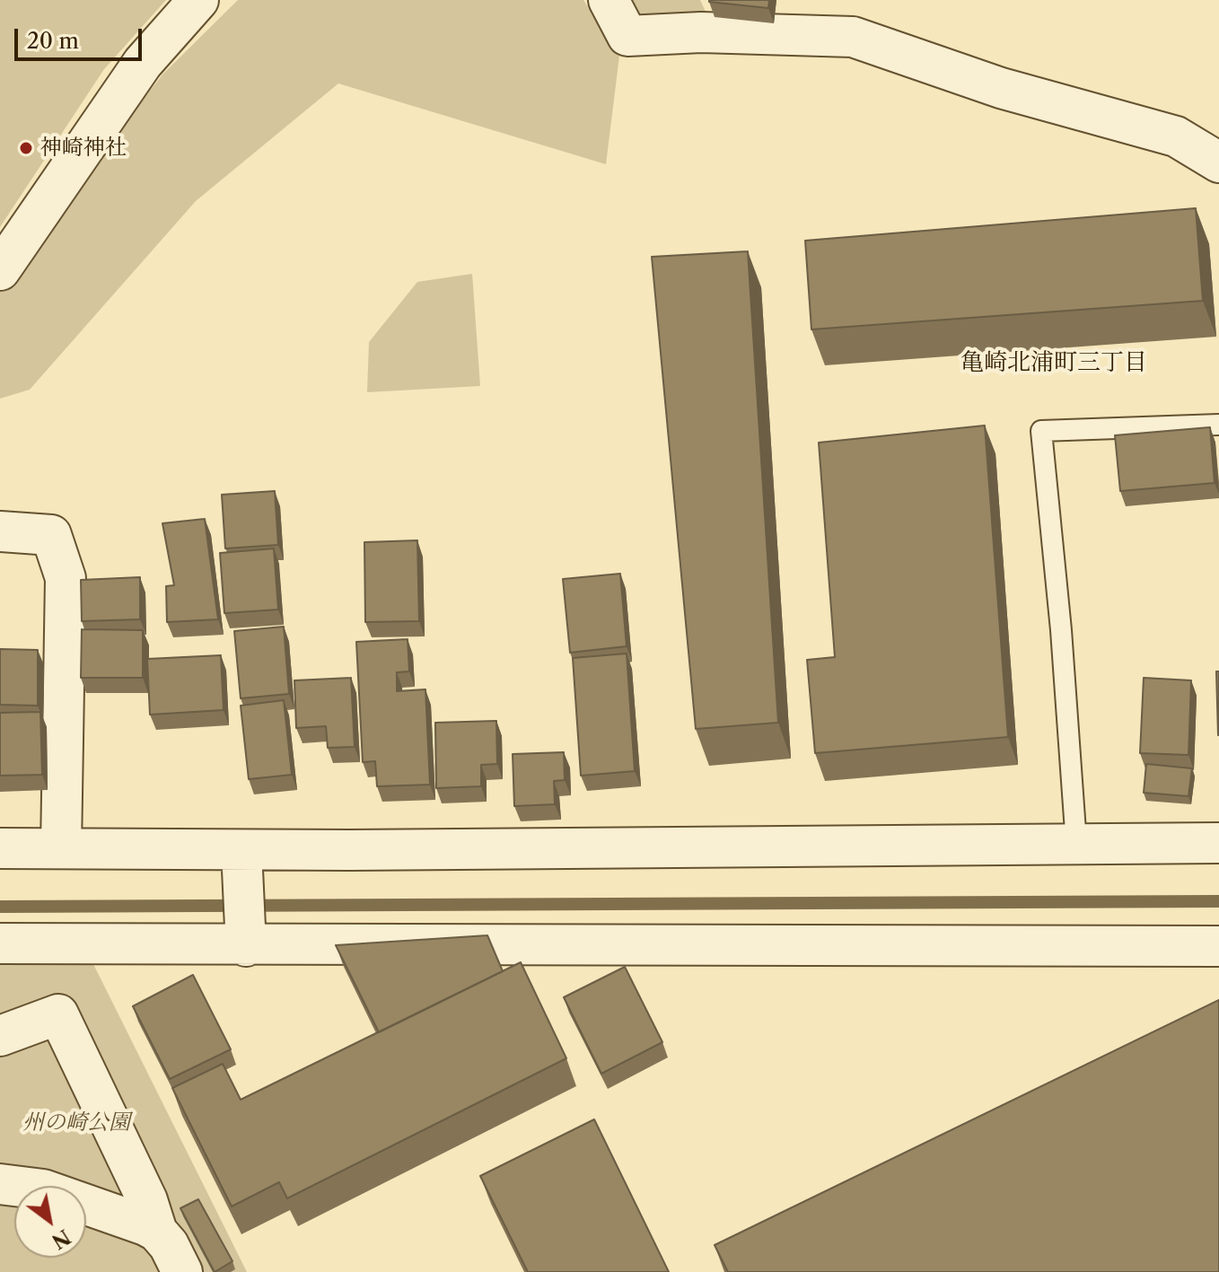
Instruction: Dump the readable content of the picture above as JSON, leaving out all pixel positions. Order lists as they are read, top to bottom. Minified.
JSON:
{"districts":["亀崎北浦町三丁目"],"parks":["州の崎公園"],"places":["神崎神社"],"scale_bar":"20 m","north":"bottom right"}
